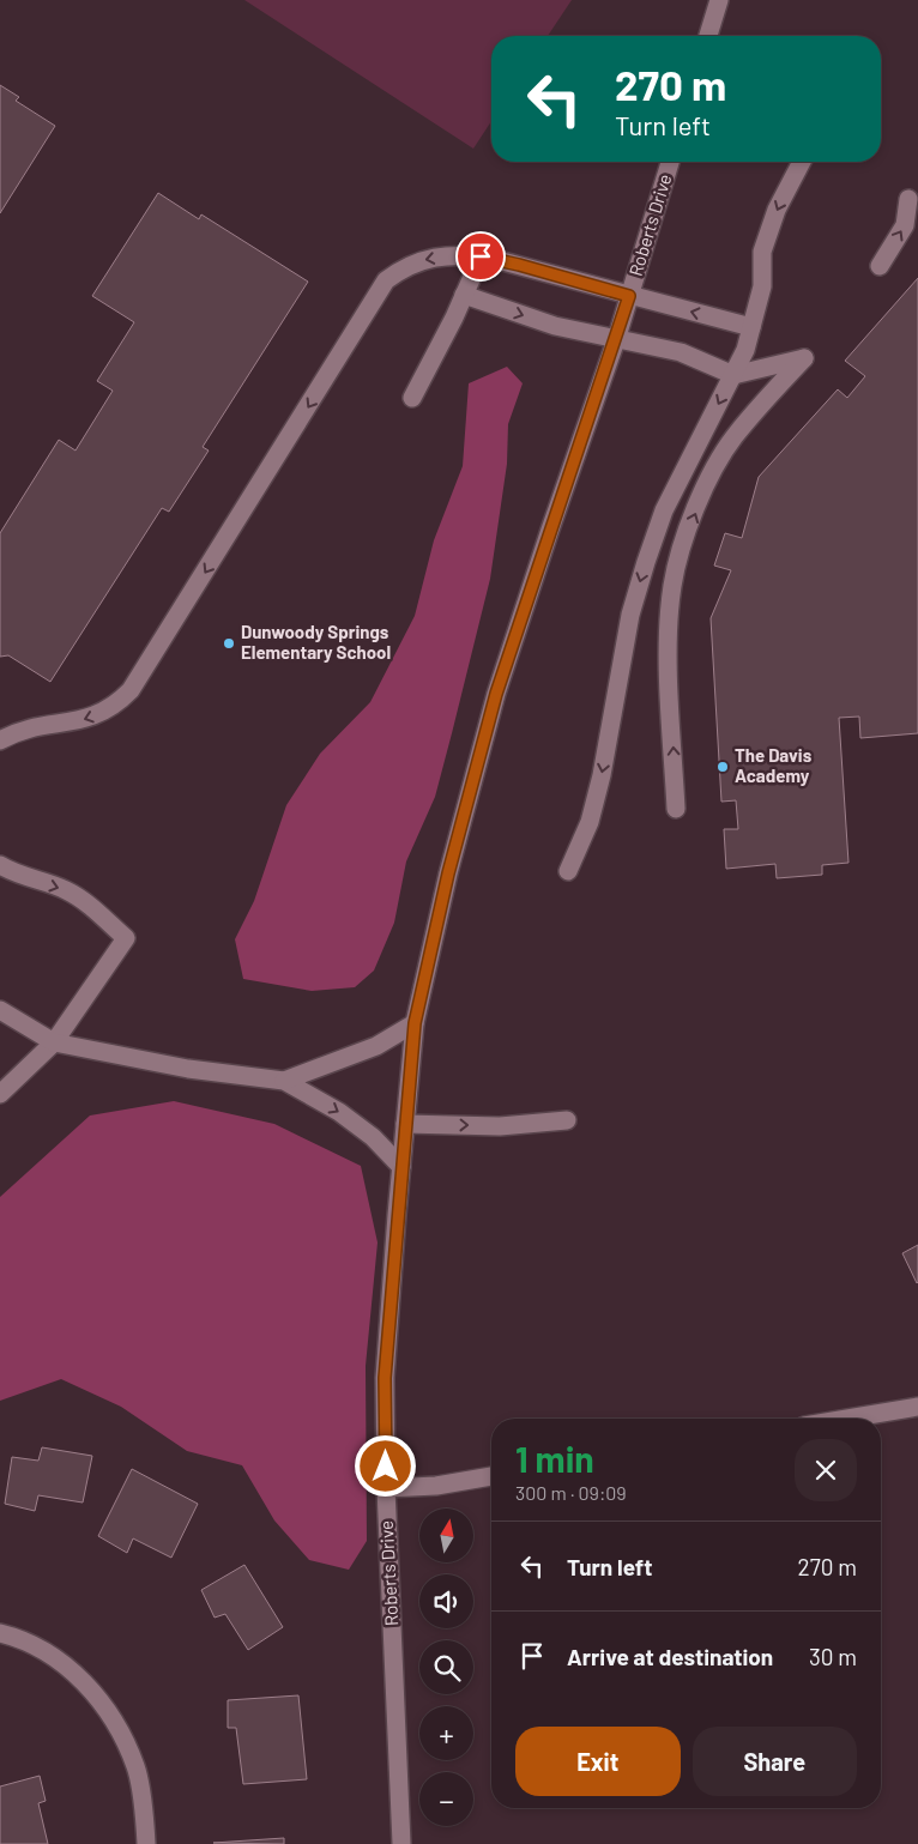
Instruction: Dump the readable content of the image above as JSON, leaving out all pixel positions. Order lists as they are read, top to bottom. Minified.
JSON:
{"streets":{"street":["Roberts Drive"]},"places":["Dunwoody Springs Elementary School","The Davis Academy"],"north":"top","page":{"turn":["270 m","Turn left"],"heading":["1 min","300 m · 09:09"],"map_buttons":["+","−"],"list":[{"name":"Turn left","value":"270 m"},{"name":"Arrive at destination","value":"30 m"}],"buttons":["Exit","Share"]}}
